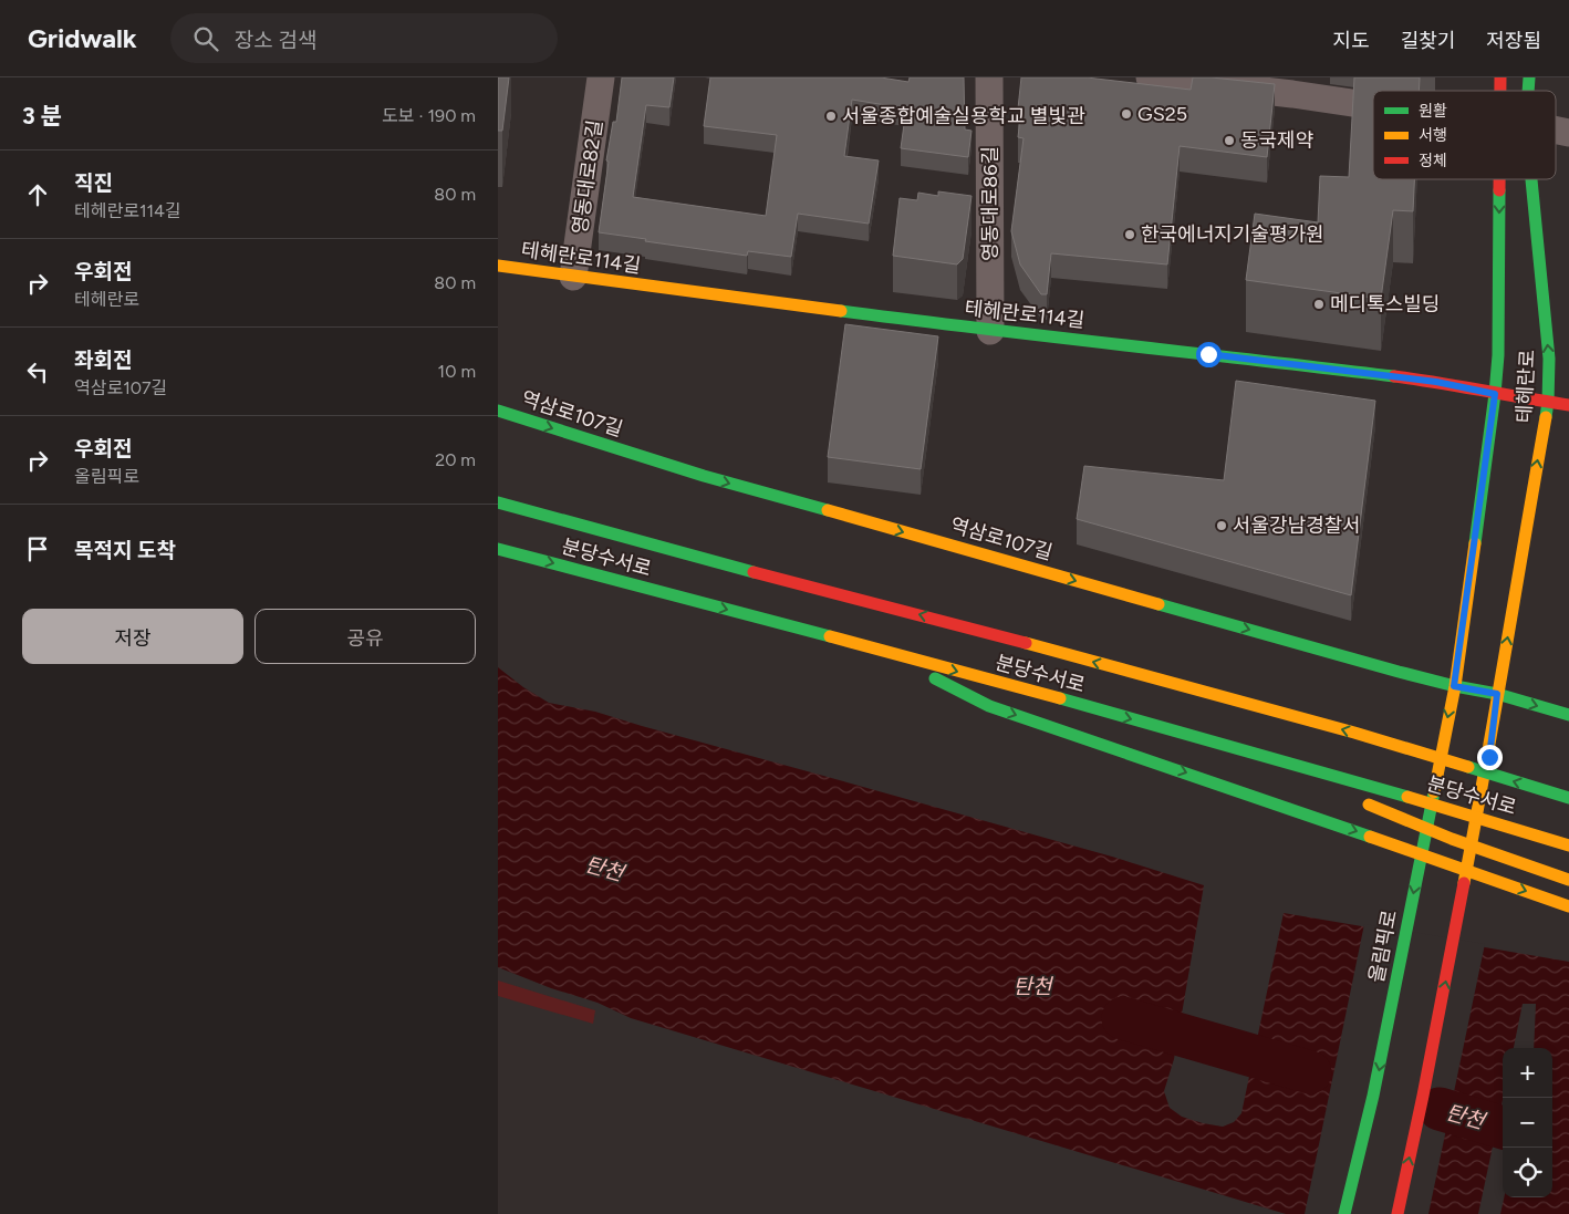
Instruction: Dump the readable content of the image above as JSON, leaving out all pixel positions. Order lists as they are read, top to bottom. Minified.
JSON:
{"streets":{"main road":["테헤란로114길","테헤란로","역삼로107길","분당수서로","올림픽로"],"street":["영동대로82길","영동대로86길"]},"crossings":[["영동대로82길","테헤란로114길"],["영동대로86길","테헤란로114길"],["테헤란로114길","테헤란로"],["테헤란로","역삼로107길"],["테헤란로","올림픽로"],["역삼로107길","올림픽로"]],"one_way":["역삼로107길"],"water":["탄천"],"places":["GS25","서울종합예술실용학교 별빛관","동국제약","한국에너지기술평가원","메디톡스빌딩","서울강남경찰서"],"legend":["원활","서행","정체"],"page":{"header":"Gridwalk","search":"장소 검색","nav":["지도","길찾기","저장됨"],"heading":["3 분","도보 · 190 m"],"list":[["직진","테헤란로114길","80 m"],["우회전","테헤란로","80 m"],["좌회전","역삼로107길","10 m"],["우회전","올림픽로","20 m"],"목적지 도착"],"buttons":["저장","공유"],"map_buttons":["+","−"]}}
